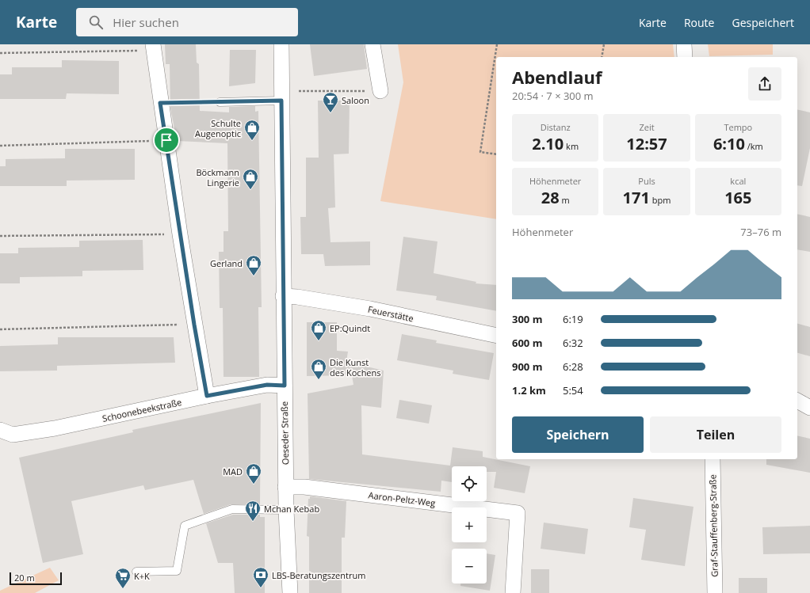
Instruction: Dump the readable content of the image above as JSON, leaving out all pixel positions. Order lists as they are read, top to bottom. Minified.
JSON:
{"streets":{"street":["Feuerstätte","Schoonebeekstraße","Oeseder Straße","Aaron-Peltz-Weg","Graf-Stauffenberg-Straße"]},"crossings":[["Feuerstätte","Oeseder Straße"],["Schoonebeekstraße","Oeseder Straße"],["Oeseder Straße","Aaron-Peltz-Weg"]],"places":{"bar":["Saloon"],"shop":["Schulte Augenoptic","Böckmann Lingerie","Gerland","EP:Quindt","Die Kunst des Kochens","MAD"],"restaurant":["Mchan Kebab"],"bank":["LBS-Beratungszentrum"],"supermarket":["K+K"]},"scale_bar":"20 m","page":{"header":"Karte","search":"Hier suchen","nav":["Karte","Route","Gespeichert"],"heading":["Abendlauf","20:54 · 7 × 300 m"],"stats":[["Distanz","2.10 km"],["Zeit","12:57"],["Tempo","6:10 /km"],["Höhenmeter","28 m"],["Puls","171 bpm"],["kcal","165"]],"chart":["Höhenmeter","73–76 m"],"list":[{"name":"300 m","note":"6:19"},{"name":"600 m","note":"6:32"},{"name":"900 m","note":"6:28"},{"name":"1.2 km","note":"5:54"}],"buttons":["Speichern","Teilen"],"map_buttons":["+","−"],"scale":"20 m"}}
